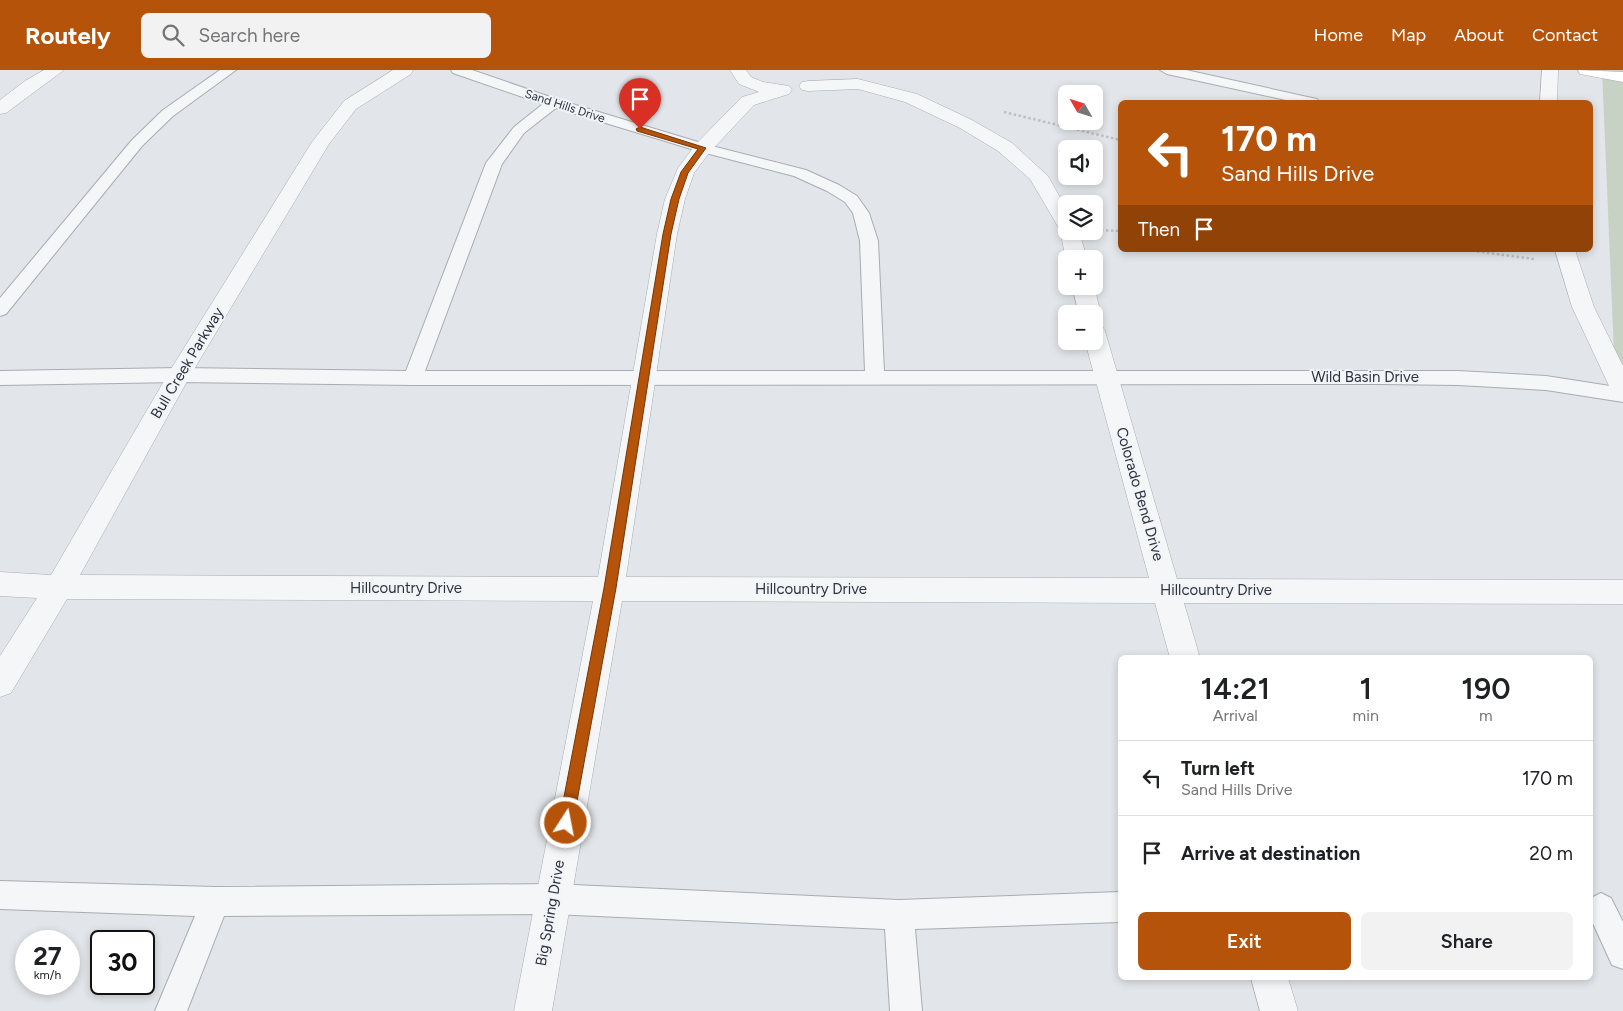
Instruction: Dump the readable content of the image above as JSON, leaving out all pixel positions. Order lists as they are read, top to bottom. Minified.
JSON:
{"streets":{"street":["Bull Creek Parkway","Colorado Bend Drive","Hillcountry Drive","Big Spring Drive"],"lane":["Sand Hills Drive","Wild Basin Drive"]},"crossings":[["Sand Hills Drive","Wild Basin Drive"],["Sand Hills Drive","Big Spring Drive"],["Bull Creek Parkway","Wild Basin Drive"],["Bull Creek Parkway","Hillcountry Drive"],["Wild Basin Drive","Colorado Bend Drive"],["Wild Basin Drive","Big Spring Drive"],["Colorado Bend Drive","Hillcountry Drive"],["Hillcountry Drive","Big Spring Drive"]],"north":"top left","page":{"header":"Routely","search":"Search here","nav":["Home","Map","About","Contact"],"map_buttons":["+","−"],"turn":["170 m","Sand Hills Drive"],"then":"Then","eta":["14:21","Arrival","1","min","190","m"],"list":[{"name":"Turn left","note":"Sand Hills Drive","value":"170 m"},{"name":"Arrive at destination","value":"20 m"}],"buttons":["Exit","Share"],"speed":"27 km/h","limit":"30"}}
